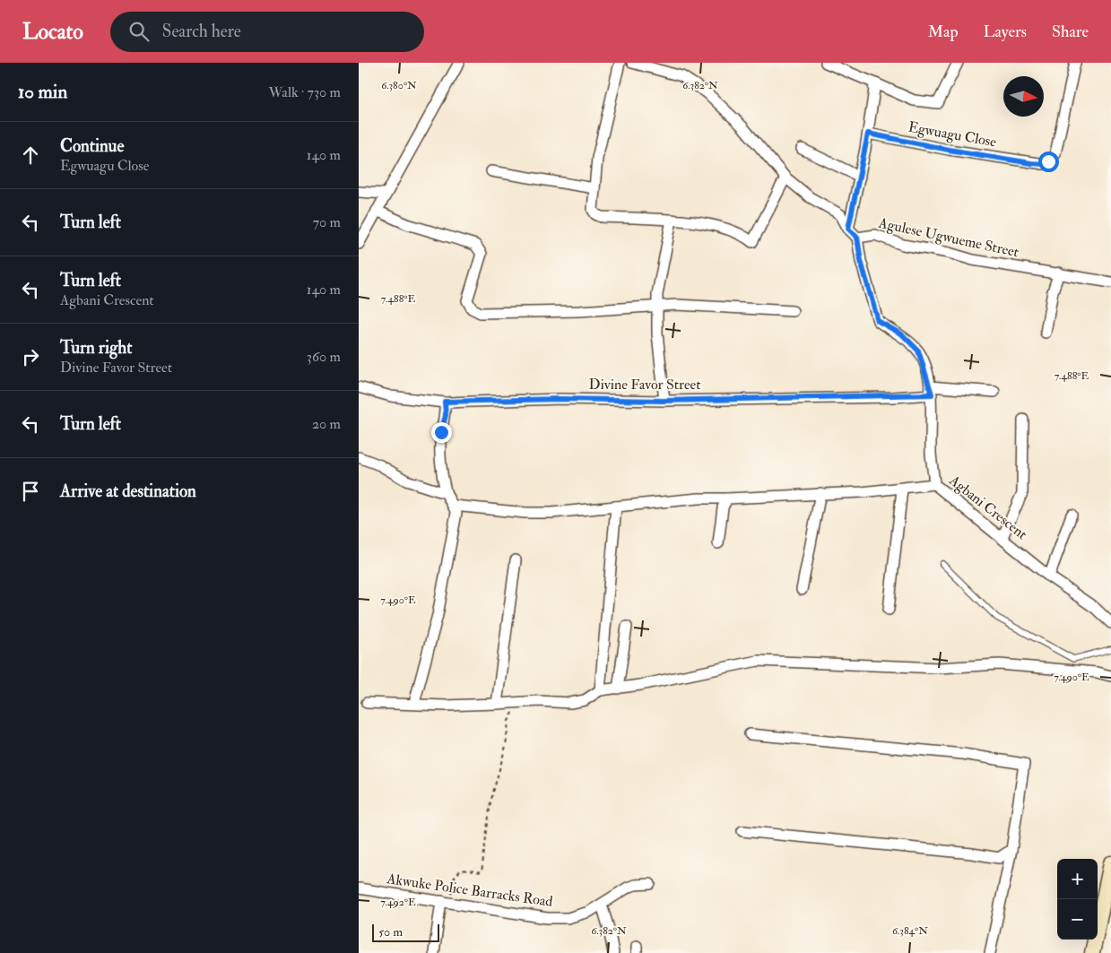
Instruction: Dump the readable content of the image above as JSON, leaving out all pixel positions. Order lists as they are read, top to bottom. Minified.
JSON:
{"streets":{"street":["Egwuagu Close","Agulese Ugwueme Street","Divine Favor Street","Agbani Crescent","Akwuke Police Barracks Road"]},"crossings":[["Agulese Ugwueme Street","Agbani Crescent"],["Divine Favor Street","Agbani Crescent"]],"scale_bar":"50 m","north":"right","page":{"header":"Locato","search":"Search here","nav":["Map","Layers","Share"],"heading":["10 min","Walk · 730 m"],"list":[["Continue","Egwuagu Close","140 m"],["Turn left","70 m"],["Turn left","Agbani Crescent","140 m"],["Turn right","Divine Favor Street","360 m"],["Turn left","20 m"],"Arrive at destination"],"map_buttons":["+","−"],"scale":"50 m"},"coordinates":["6.380°N","6.382°N","7.488°E","7.490°E","7.492°E","6.384°N"]}
